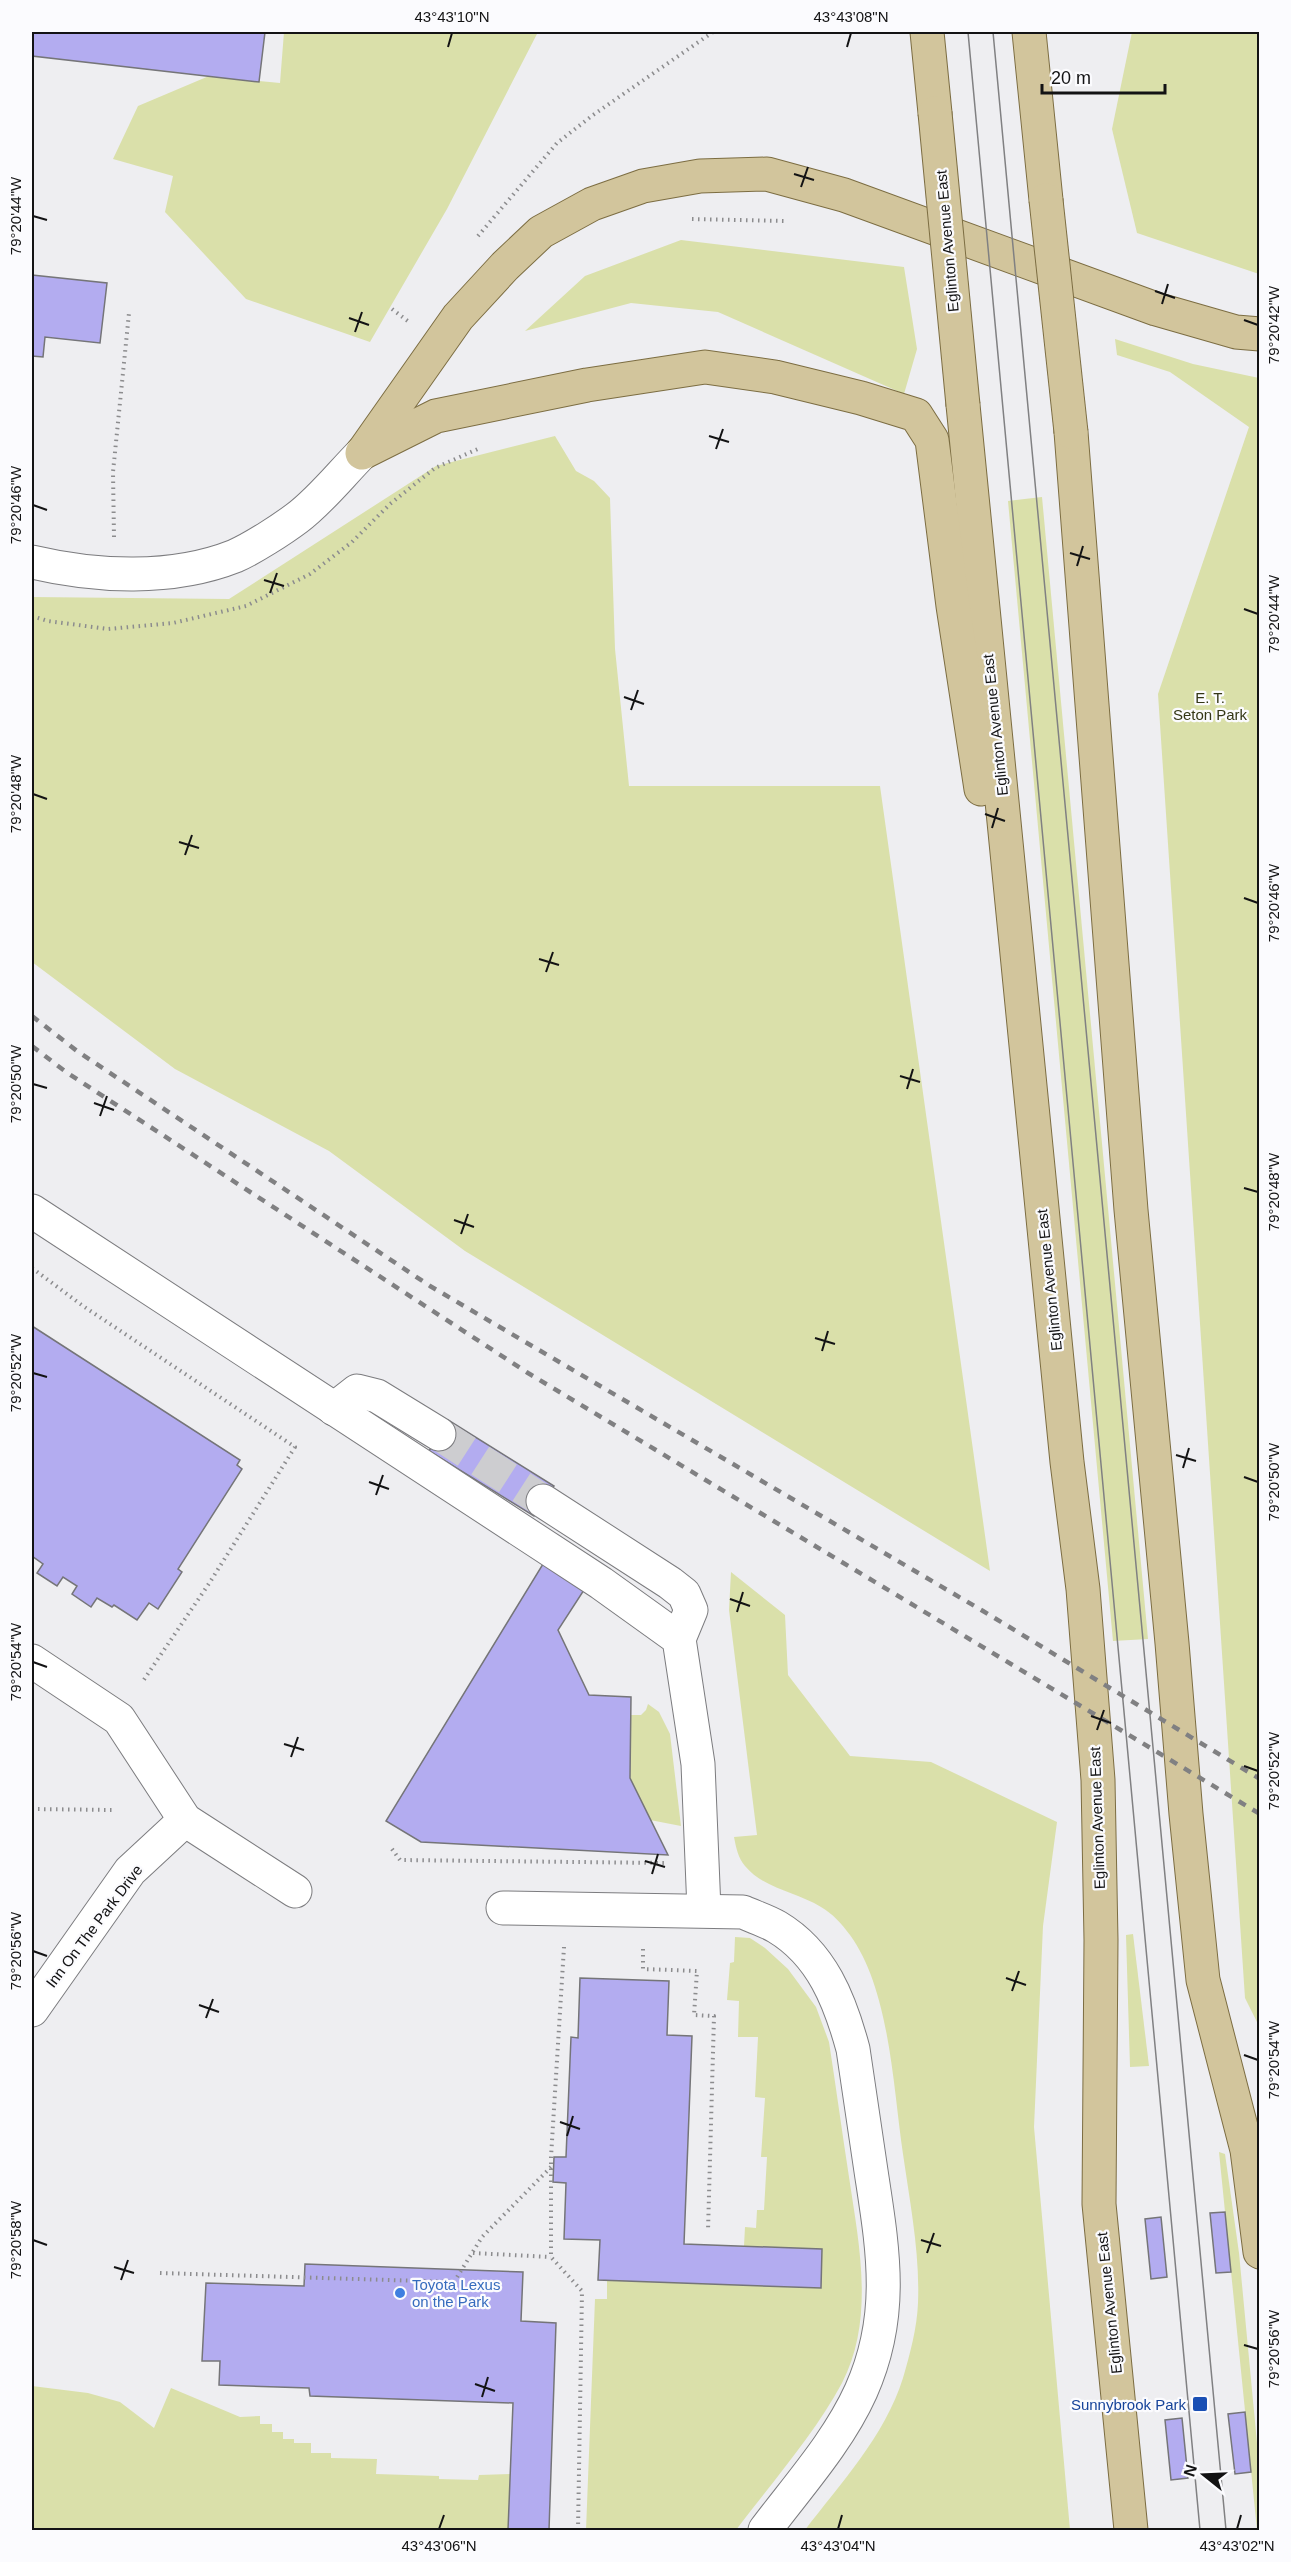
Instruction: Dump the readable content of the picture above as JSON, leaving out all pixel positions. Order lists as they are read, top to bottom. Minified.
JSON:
{"streets":{"main road":["Eglinton Avenue East"],"street":["Inn On The Park Drive"]},"parks":["E. T. Seton Park"],"places":{"other":["Toyota Lexus on the Park"],"transit":["Sunnybrook Park"]},"scale_bar":"20 m","north":"left","coordinates":["43°43'10\"N","43°43'08\"N","79°20'44\"W","79°20'42\"W","79°20'46\"W","79°20'48\"W","79°20'50\"W","79°20'52\"W","79°20'54\"W","79°20'56\"W","79°20'58\"W","43°43'06\"N","43°43'04\"N","43°43'02\"N"]}
